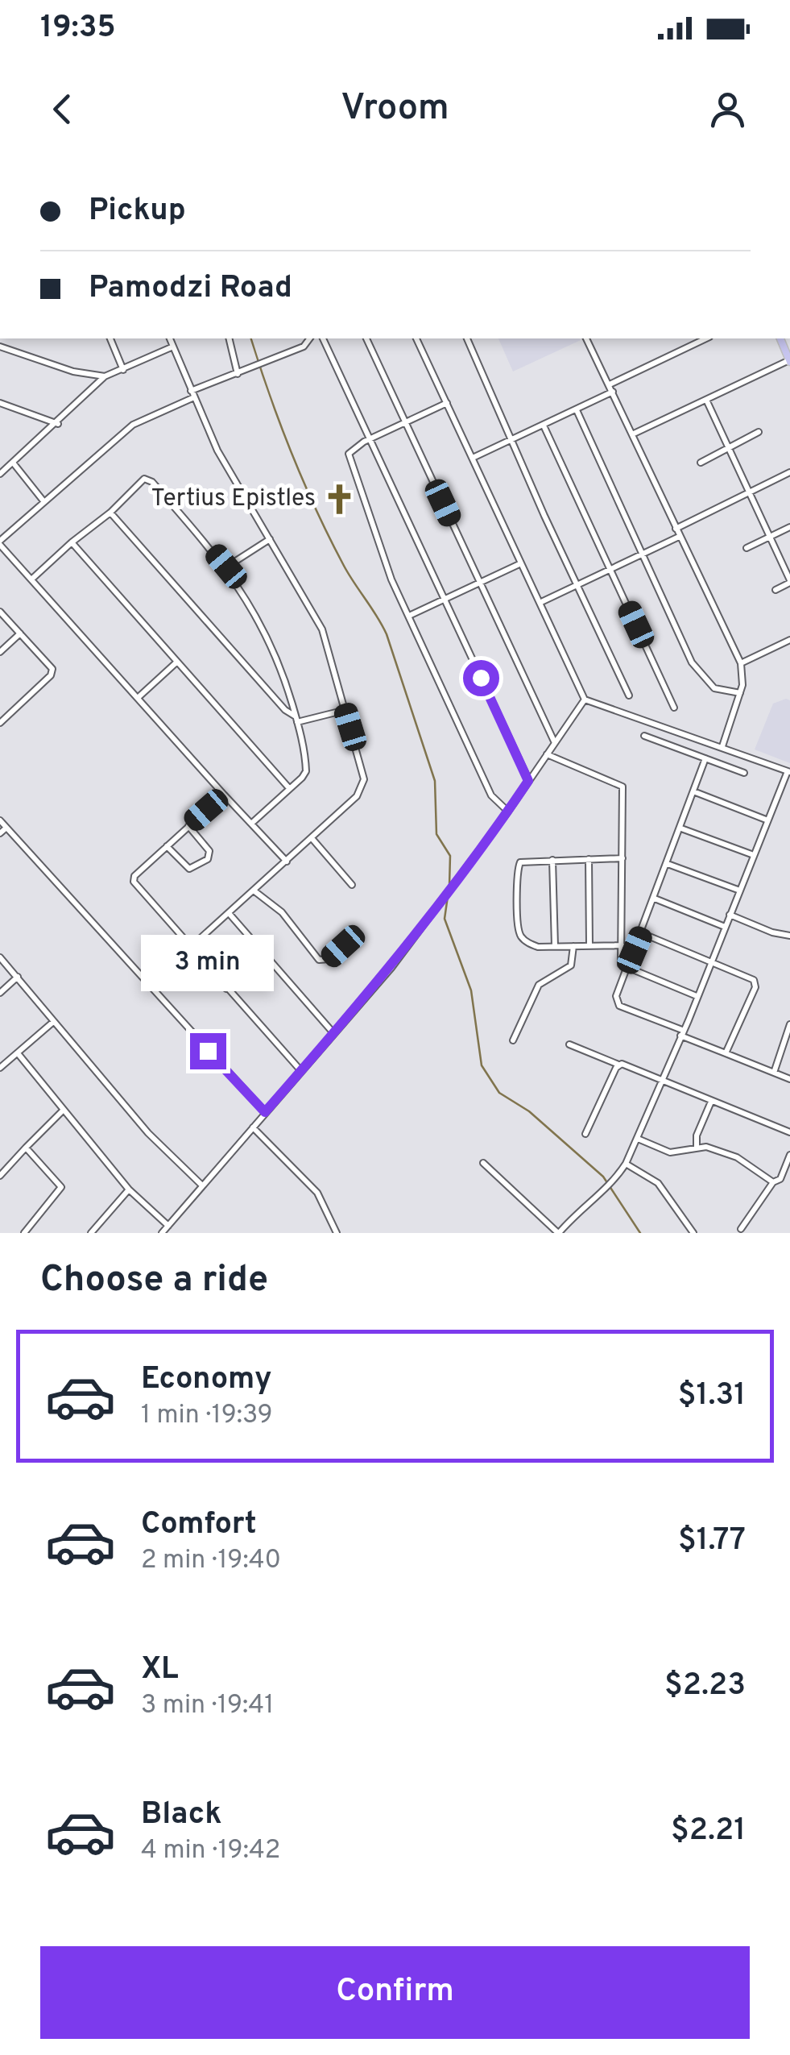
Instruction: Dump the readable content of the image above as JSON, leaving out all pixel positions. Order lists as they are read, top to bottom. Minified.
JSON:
{"places":{"church":["Tertius Epistles"]},"page":{"status":"19:35","header":"Vroom","banner":["Pickup","Pamodzi Road"],"bubble":"3 min","heading":"Choose a ride","list":[{"name":"Economy","note":"1 min · 19:39","value":"$1.31"},{"name":"Comfort","note":"2 min · 19:40","value":"$1.77"},{"name":"XL","note":"3 min · 19:41","value":"$2.23"},{"name":"Black","note":"4 min · 19:42","value":"$2.21"}],"buttons":"Confirm"}}
